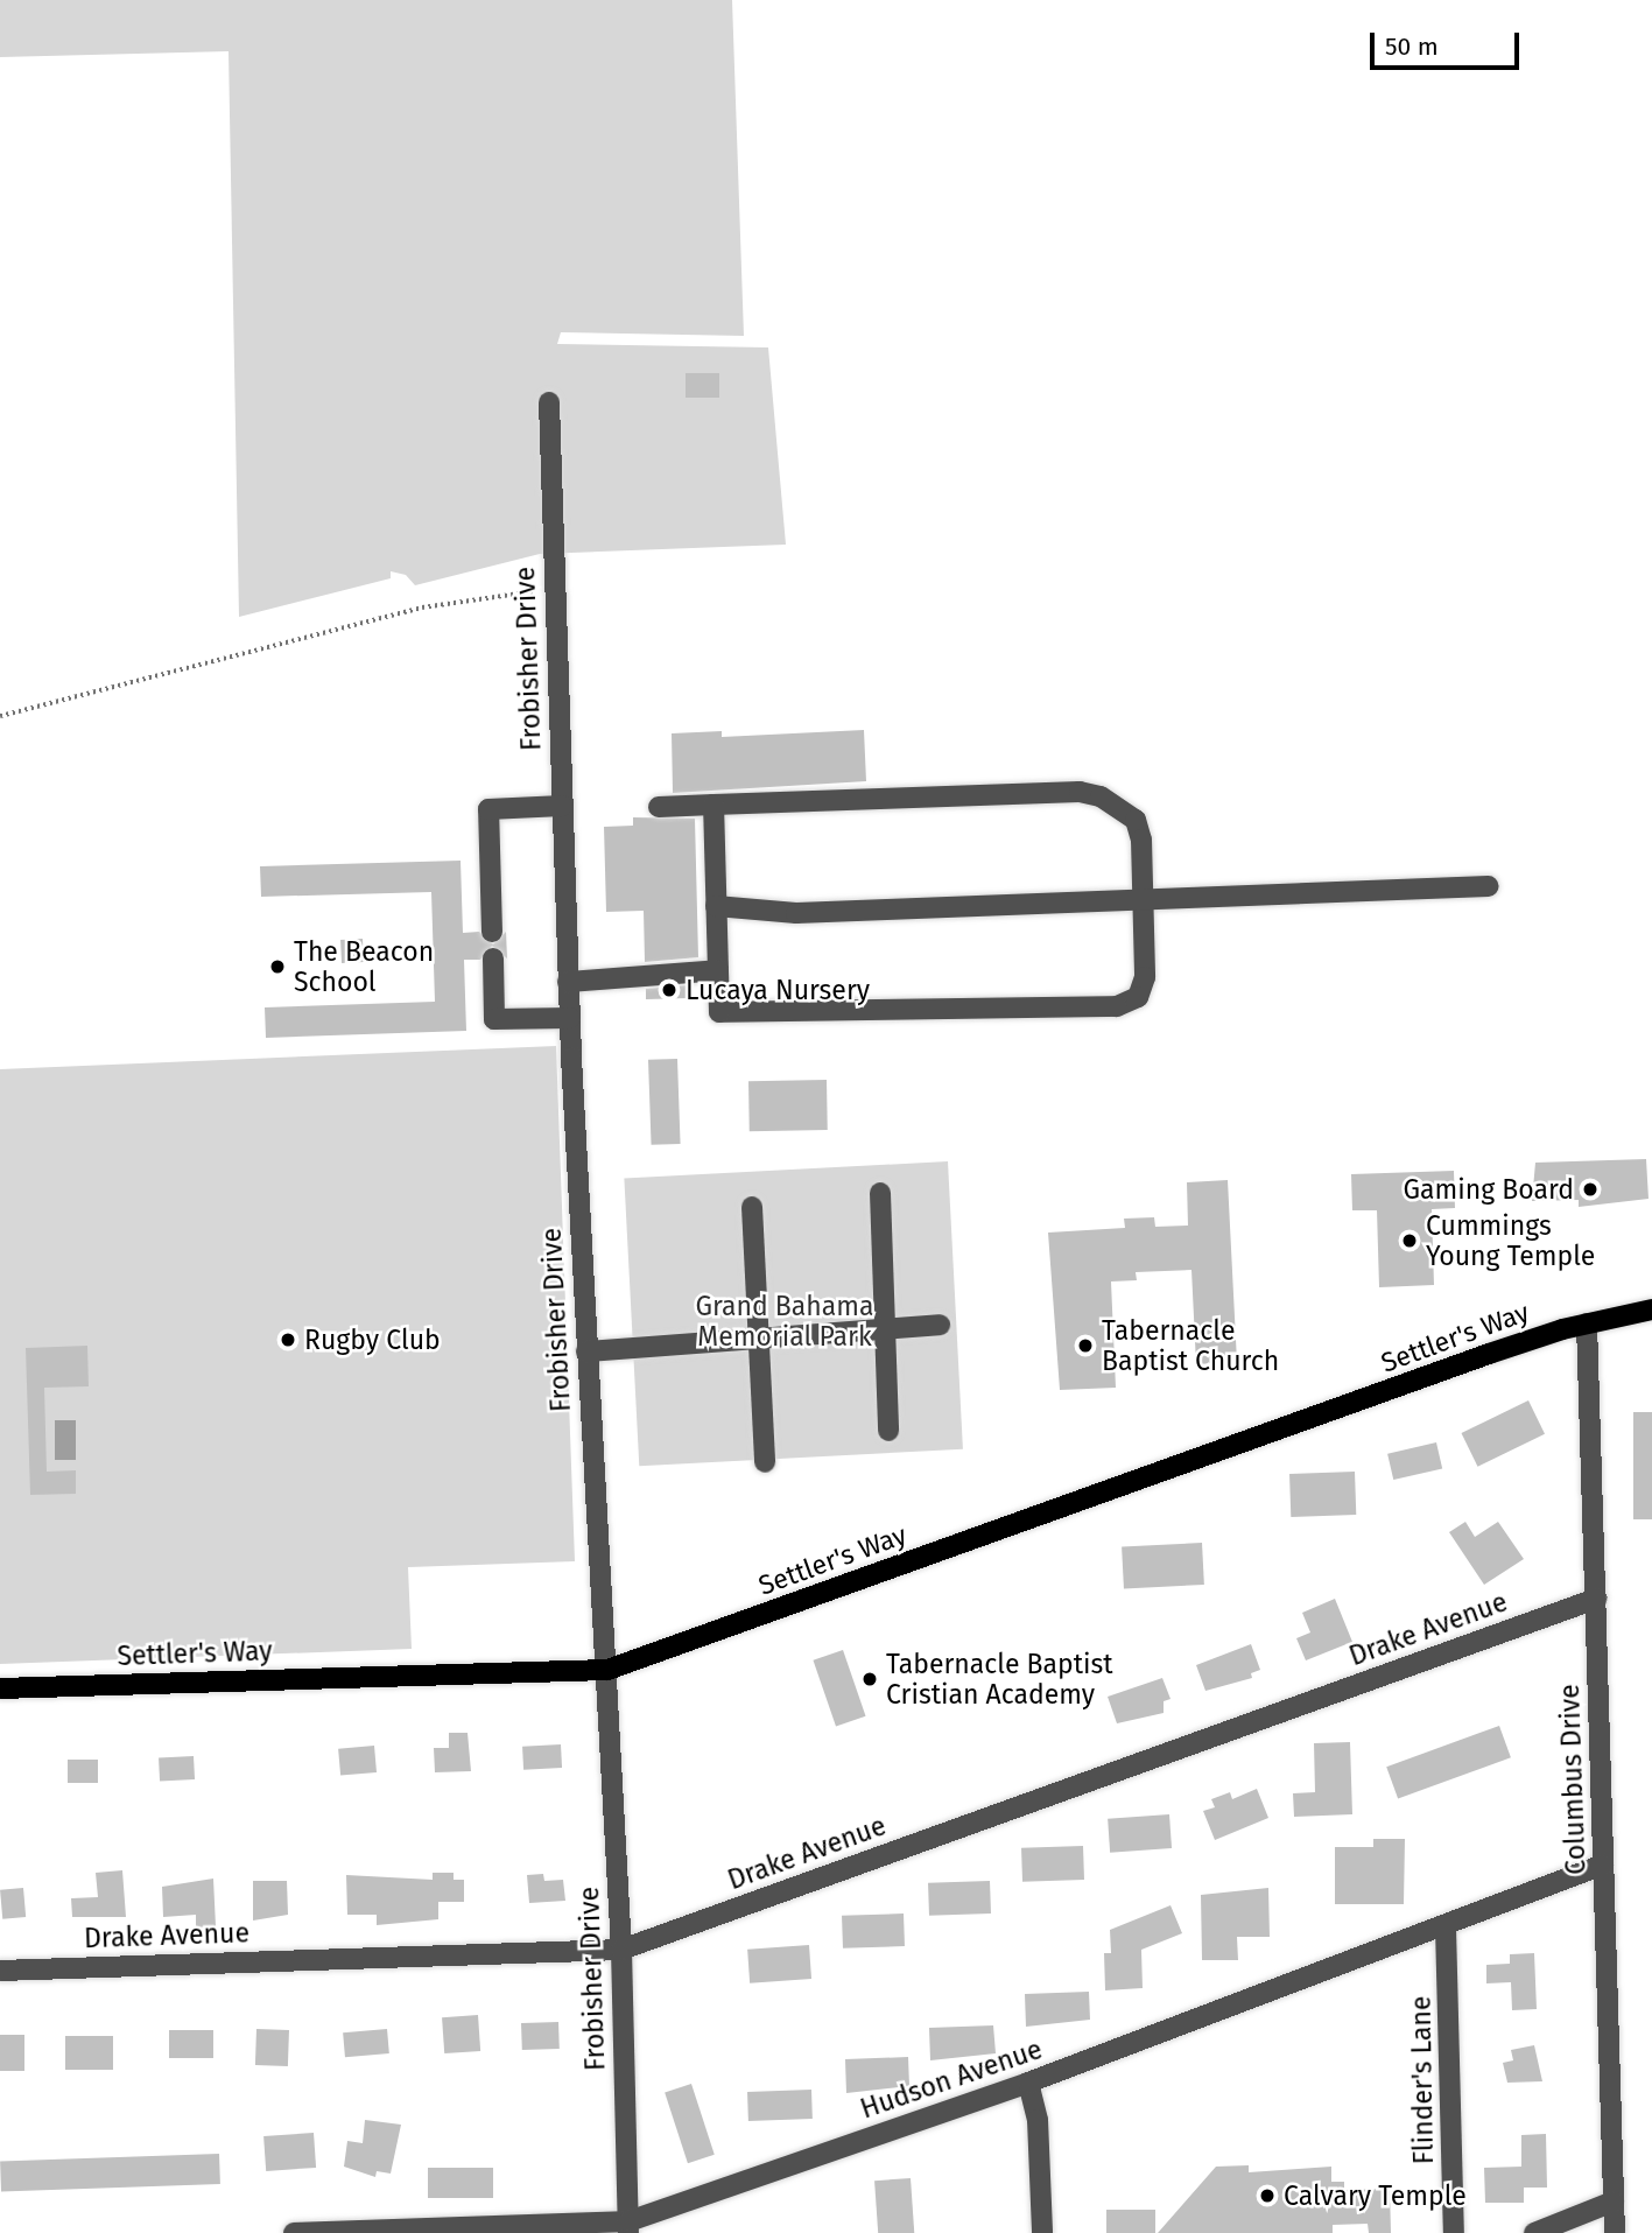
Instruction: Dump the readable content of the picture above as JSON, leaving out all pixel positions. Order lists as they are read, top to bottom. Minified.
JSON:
{"streets":{"main road":["Settler's Way"],"street":["Frobisher Drive","Drake Avenue","Columbus Drive","Hudson Avenue","Flinder's Lane"]},"crossings":[["Frobisher Drive","Settler's Way"],["Frobisher Drive","Drake Avenue"],["Frobisher Drive","Hudson Avenue"],["Settler's Way","Columbus Drive"],["Drake Avenue","Columbus Drive"],["Columbus Drive","Hudson Avenue"],["Hudson Avenue","Flinder's Lane"]],"parks":["Grand Bahama Memorial Park"],"places":["The Beacon School","Lucaya Nursery","Gaming Board","Cummings Young Temple","Rugby Club","Tabernacle Baptist Church","Tabernacle Baptist Cristian Academy","Calvary Temple"],"scale_bar":"50 m"}
